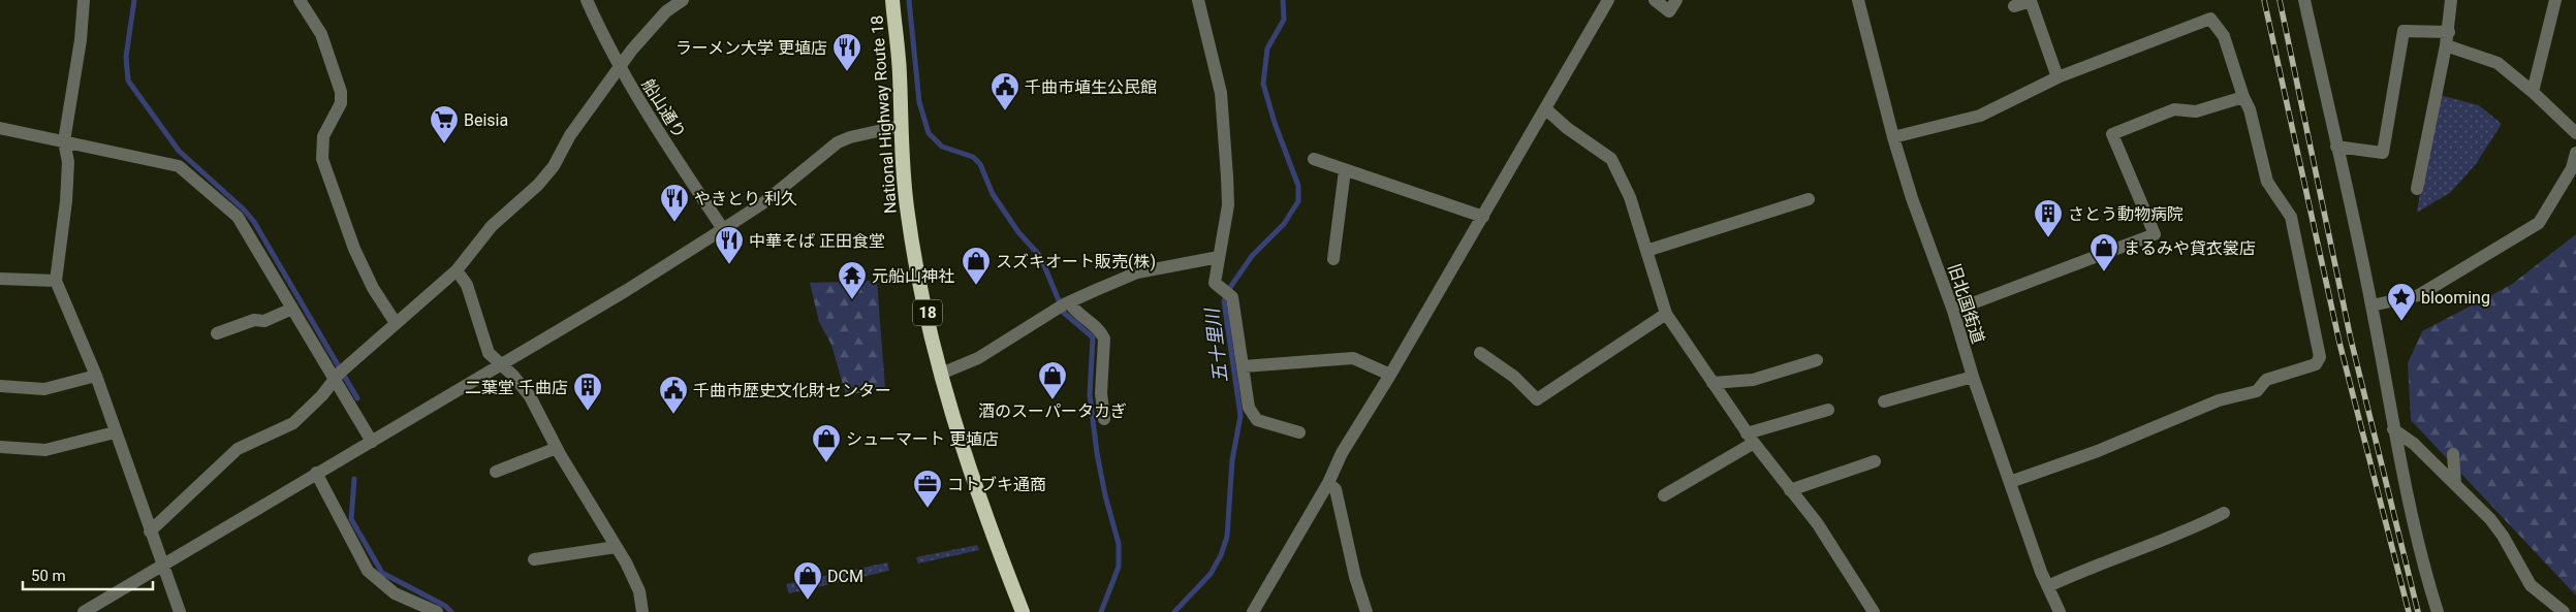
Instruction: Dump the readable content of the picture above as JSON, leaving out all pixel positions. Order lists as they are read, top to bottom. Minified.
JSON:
{"streets":{"highway":["National Highway Route 18","18"],"street":["船山通り","旧北国街道"]},"water":["五十里川"],"places":{"restaurant":["ラーメン大学 更埴店","やきとり 利久","中華そば 正田食堂"],"public building":["千曲市埴生公民館","千曲市歴史文化財センター"],"supermarket":["Beisia"],"building":["さとう動物病院","二葉堂 千曲店"],"shop":["まるみや貸衣裳店","スズキオート販売(株)","酒のスーパータカぎ","シューマート 更埴店","DCM"],"temple":["元船山神社"],"place":["blooming"],"office":["コトブキ通商"]},"scale_bar":"50 m"}
